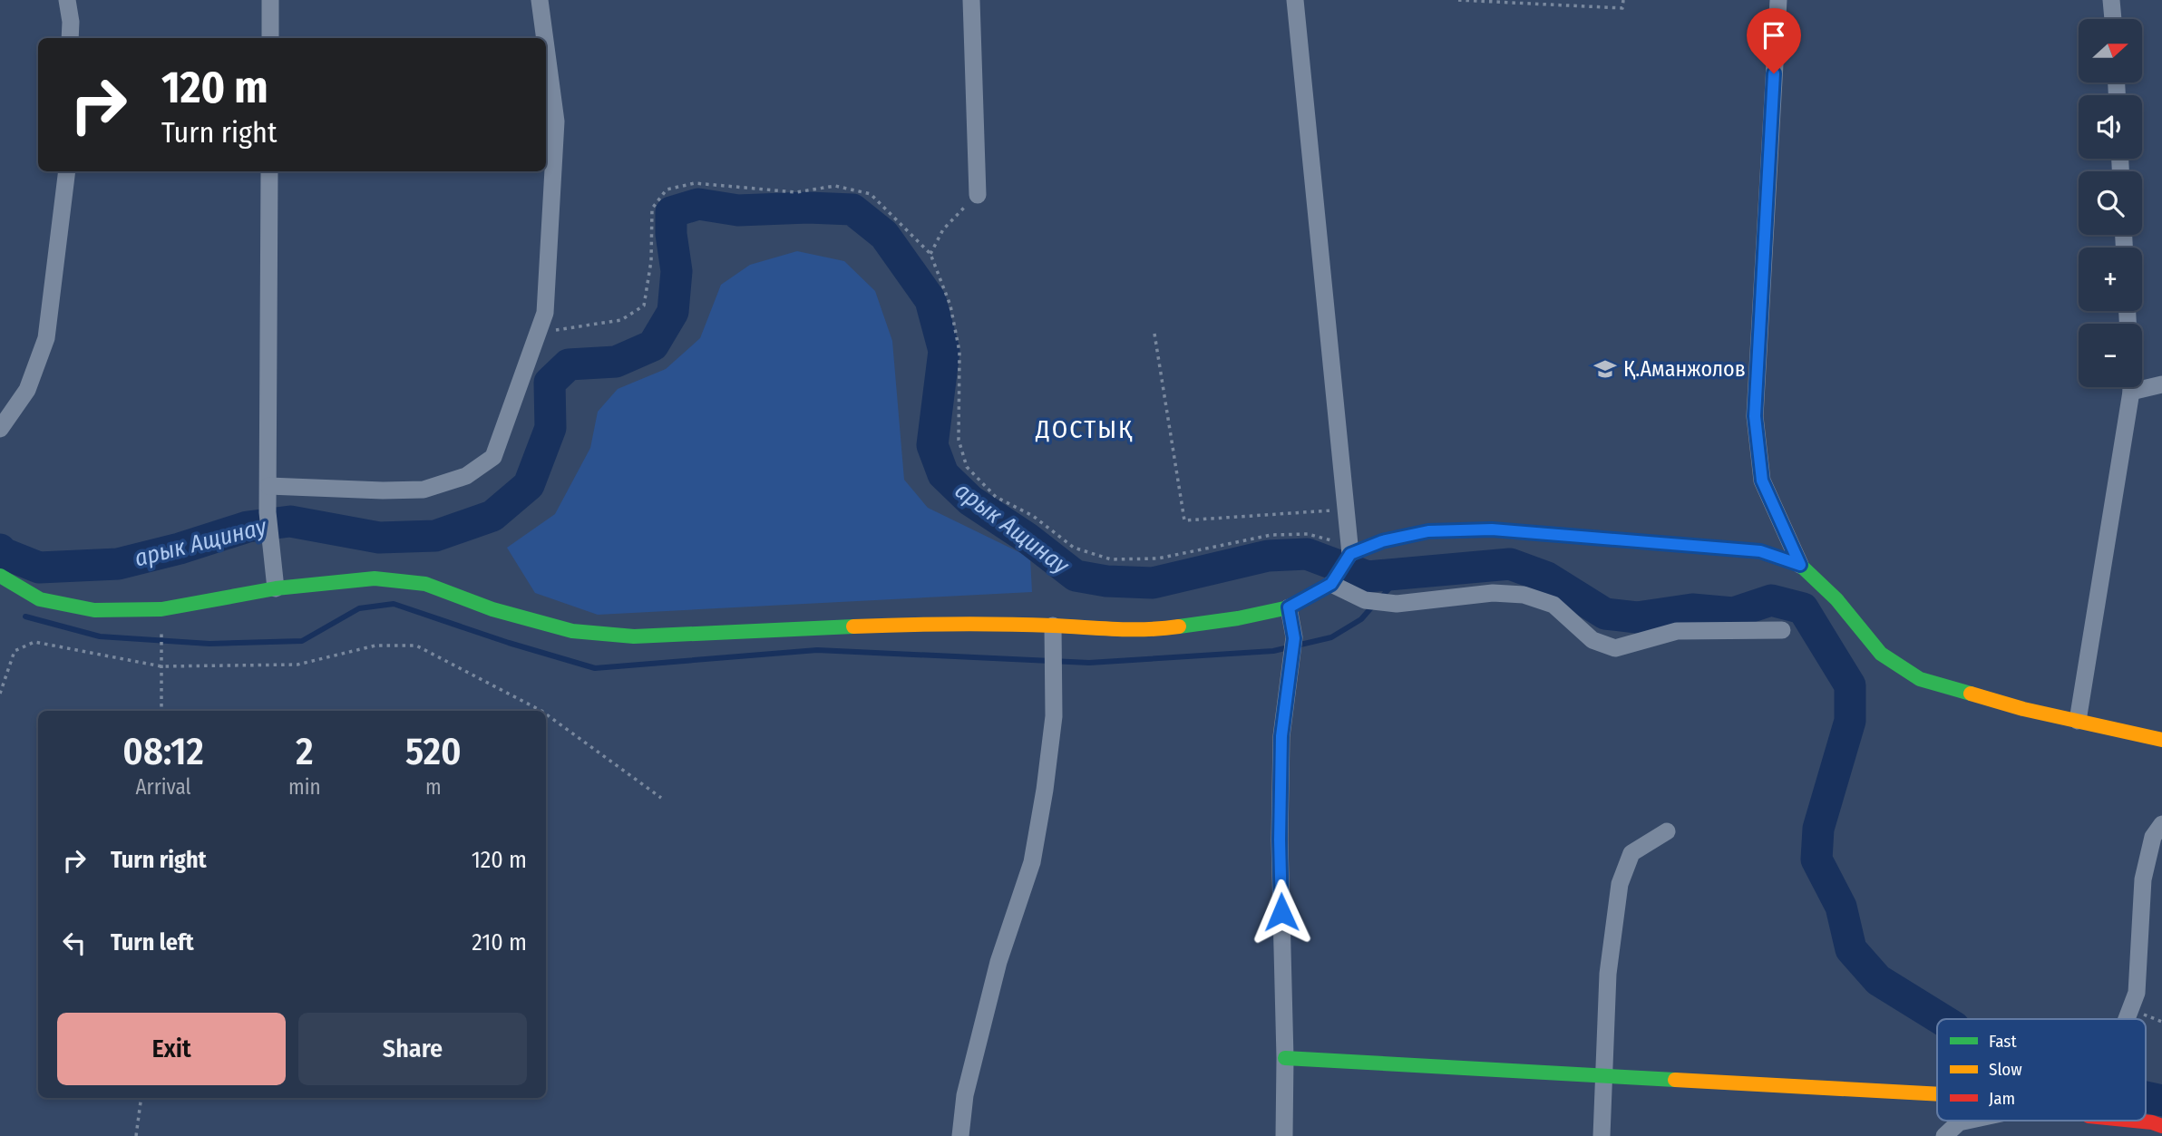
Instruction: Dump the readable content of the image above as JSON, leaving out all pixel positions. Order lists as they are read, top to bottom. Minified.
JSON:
{"districts":["ДОСТЫҚ"],"water":["арык Ащинау"],"places":{"school or university":["Қ.Аманжолов"]},"legend":["Fast","Slow","Jam"],"north":"right","page":{"map_buttons":["+","−"],"turn":["120 m","Turn right"],"eta":["08:12","Arrival","2","min","520","m"],"list":[{"name":"Turn right","value":"120 m"},{"name":"Turn left","value":"210 m"}],"buttons":["Exit","Share"]}}
